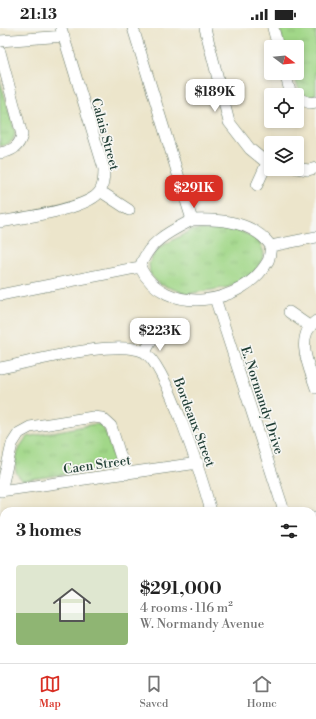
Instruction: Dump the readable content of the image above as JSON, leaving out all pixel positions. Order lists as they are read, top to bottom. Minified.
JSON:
{"streets":{"street":["Calais Street","E. Normandy Drive","Bordeaux Street","Caen Street"]},"crossings":[["Bordeaux Street","Caen Street"]],"north":"right","page":{"status":"21:13","price":["$189K","$291K","$223K"],"heading":"3 homes","list":[{"name":"$291,000","note":"4 rooms · 116 m² · W. Normandy Avenue"}],"tabs":["Map","Saved","Home"]}}
